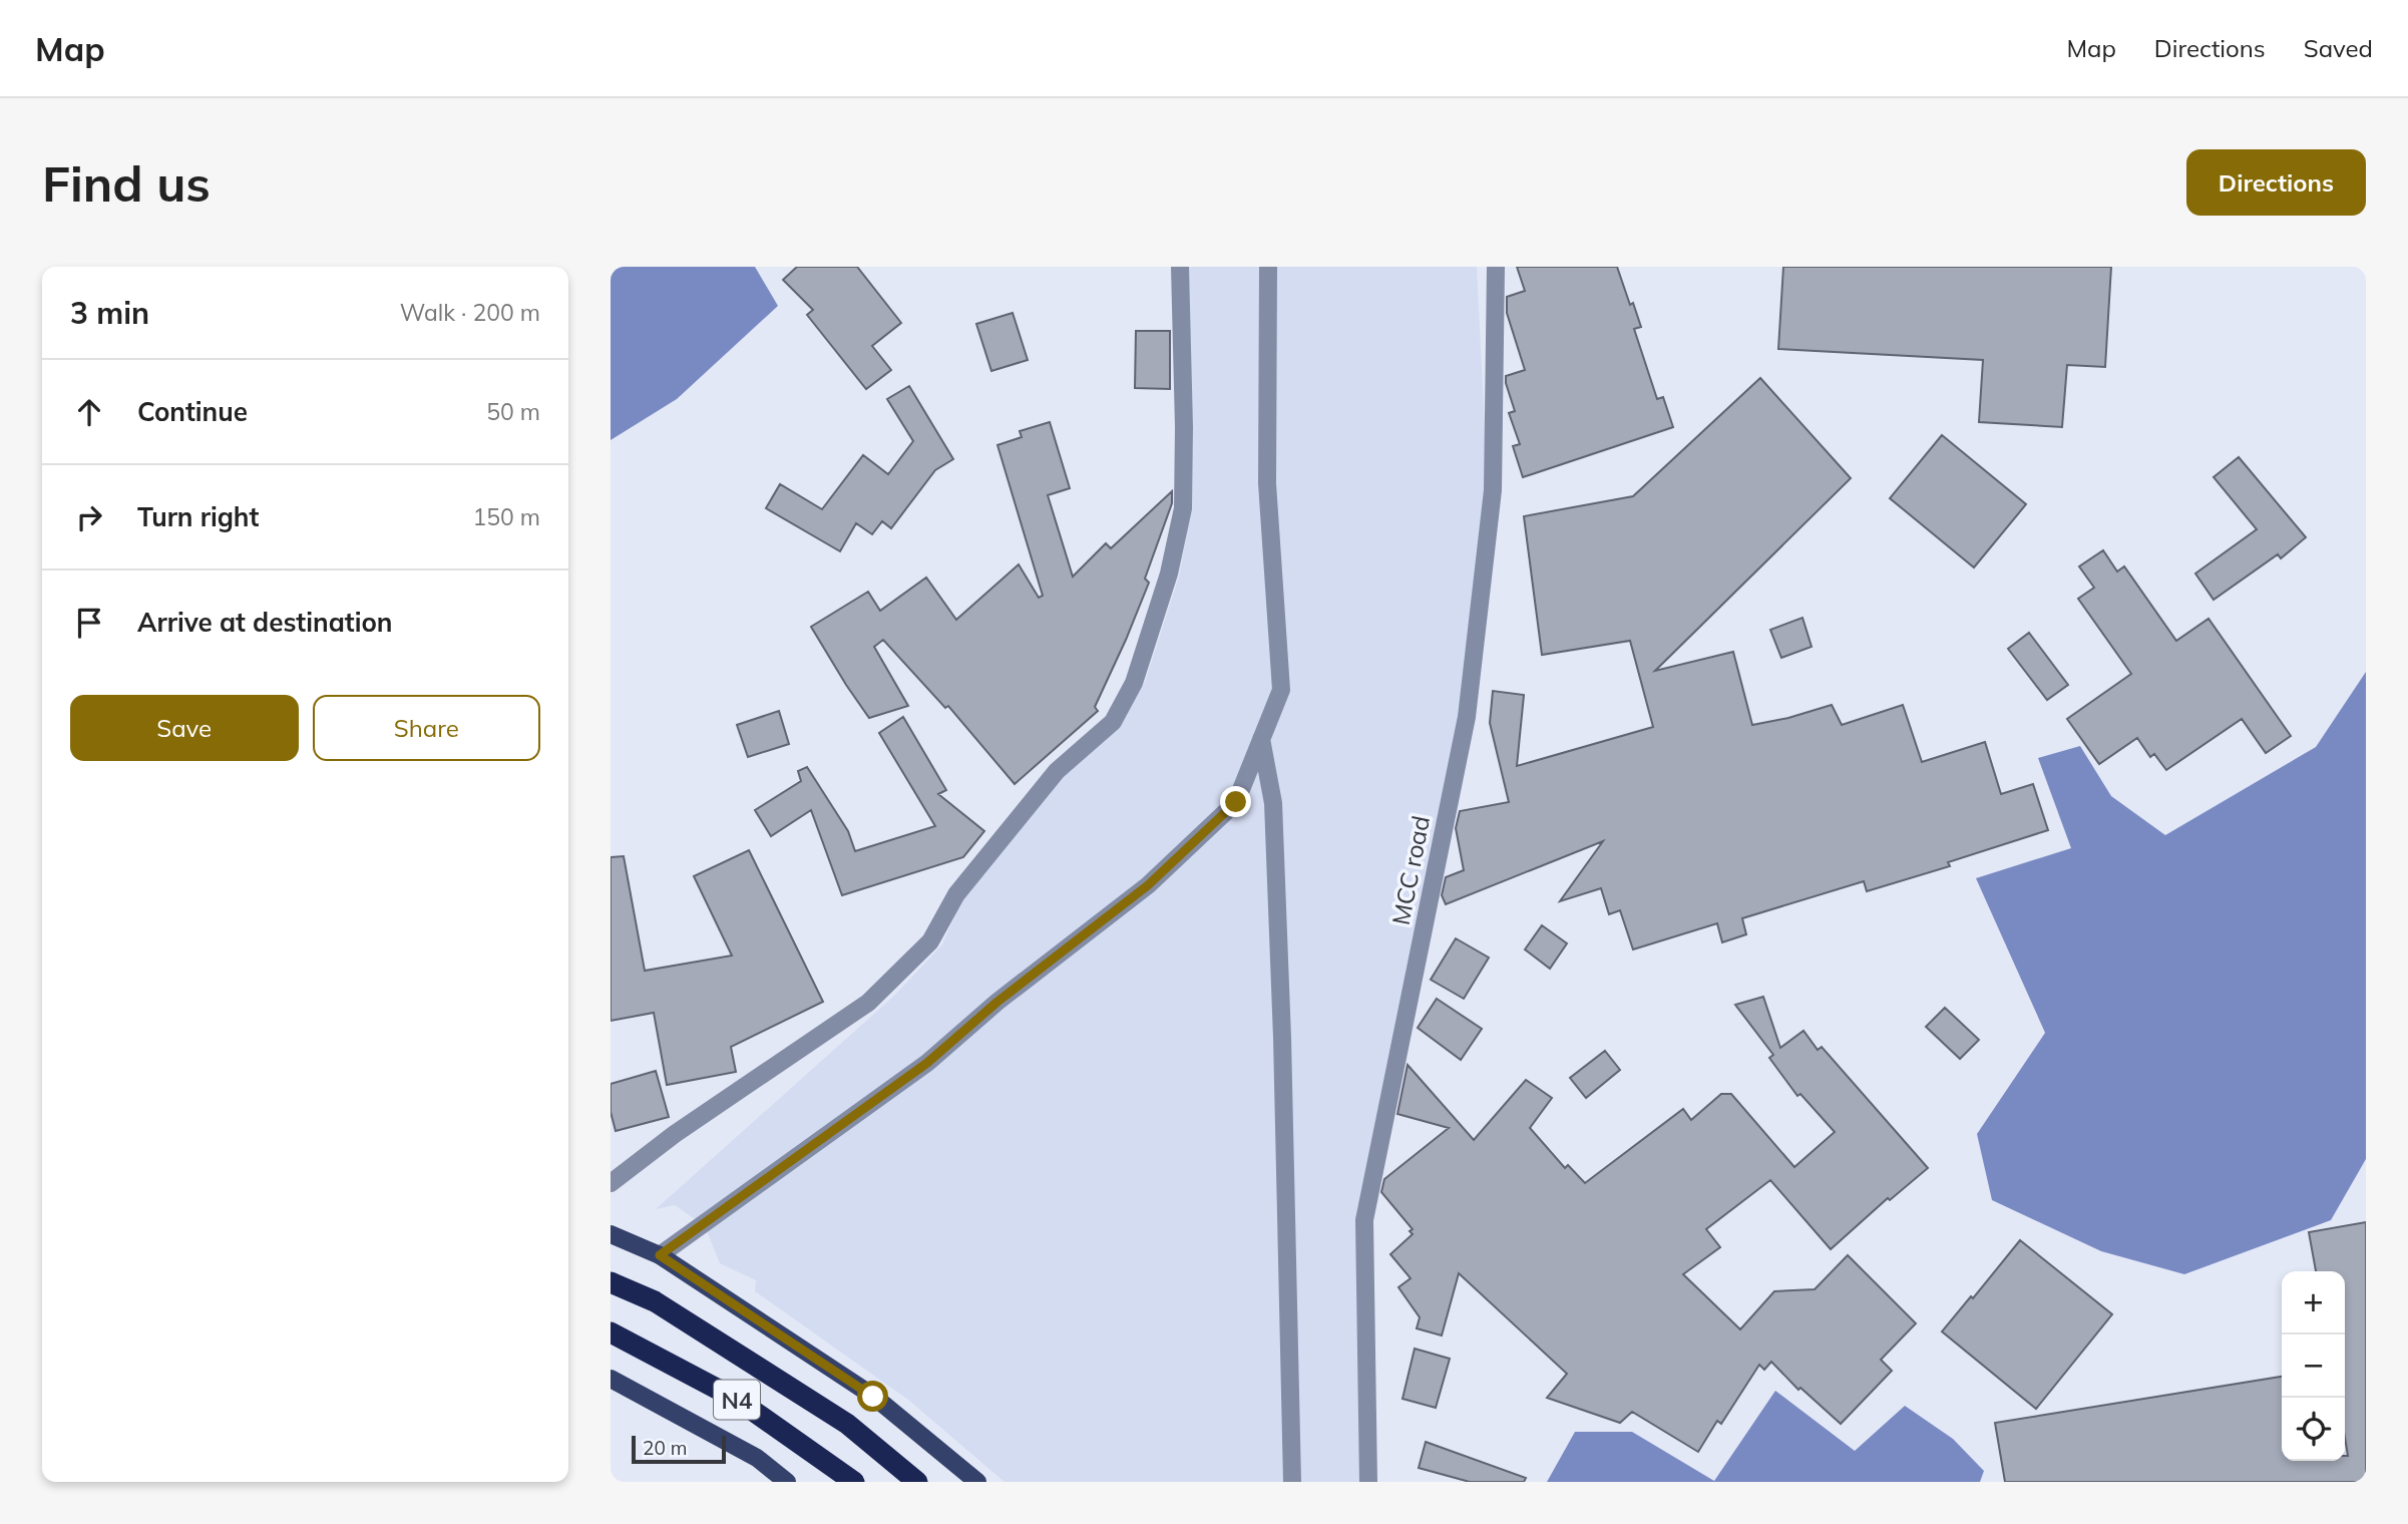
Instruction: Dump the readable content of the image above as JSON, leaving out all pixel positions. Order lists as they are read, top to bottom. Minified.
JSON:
{"streets":{"highway":["N4"],"street":["MCC road"]},"scale_bar":"20 m","page":{"header":"Map","nav":["Map","Directions","Saved"],"buttons":["Directions",["Save","Share"]],"title":"Find us","heading":["3 min","Walk · 200 m"],"list":[["Continue","50 m"],["Turn right","150 m"],"Arrive at destination"],"map_buttons":["+","−"],"scale":"20 m"}}
